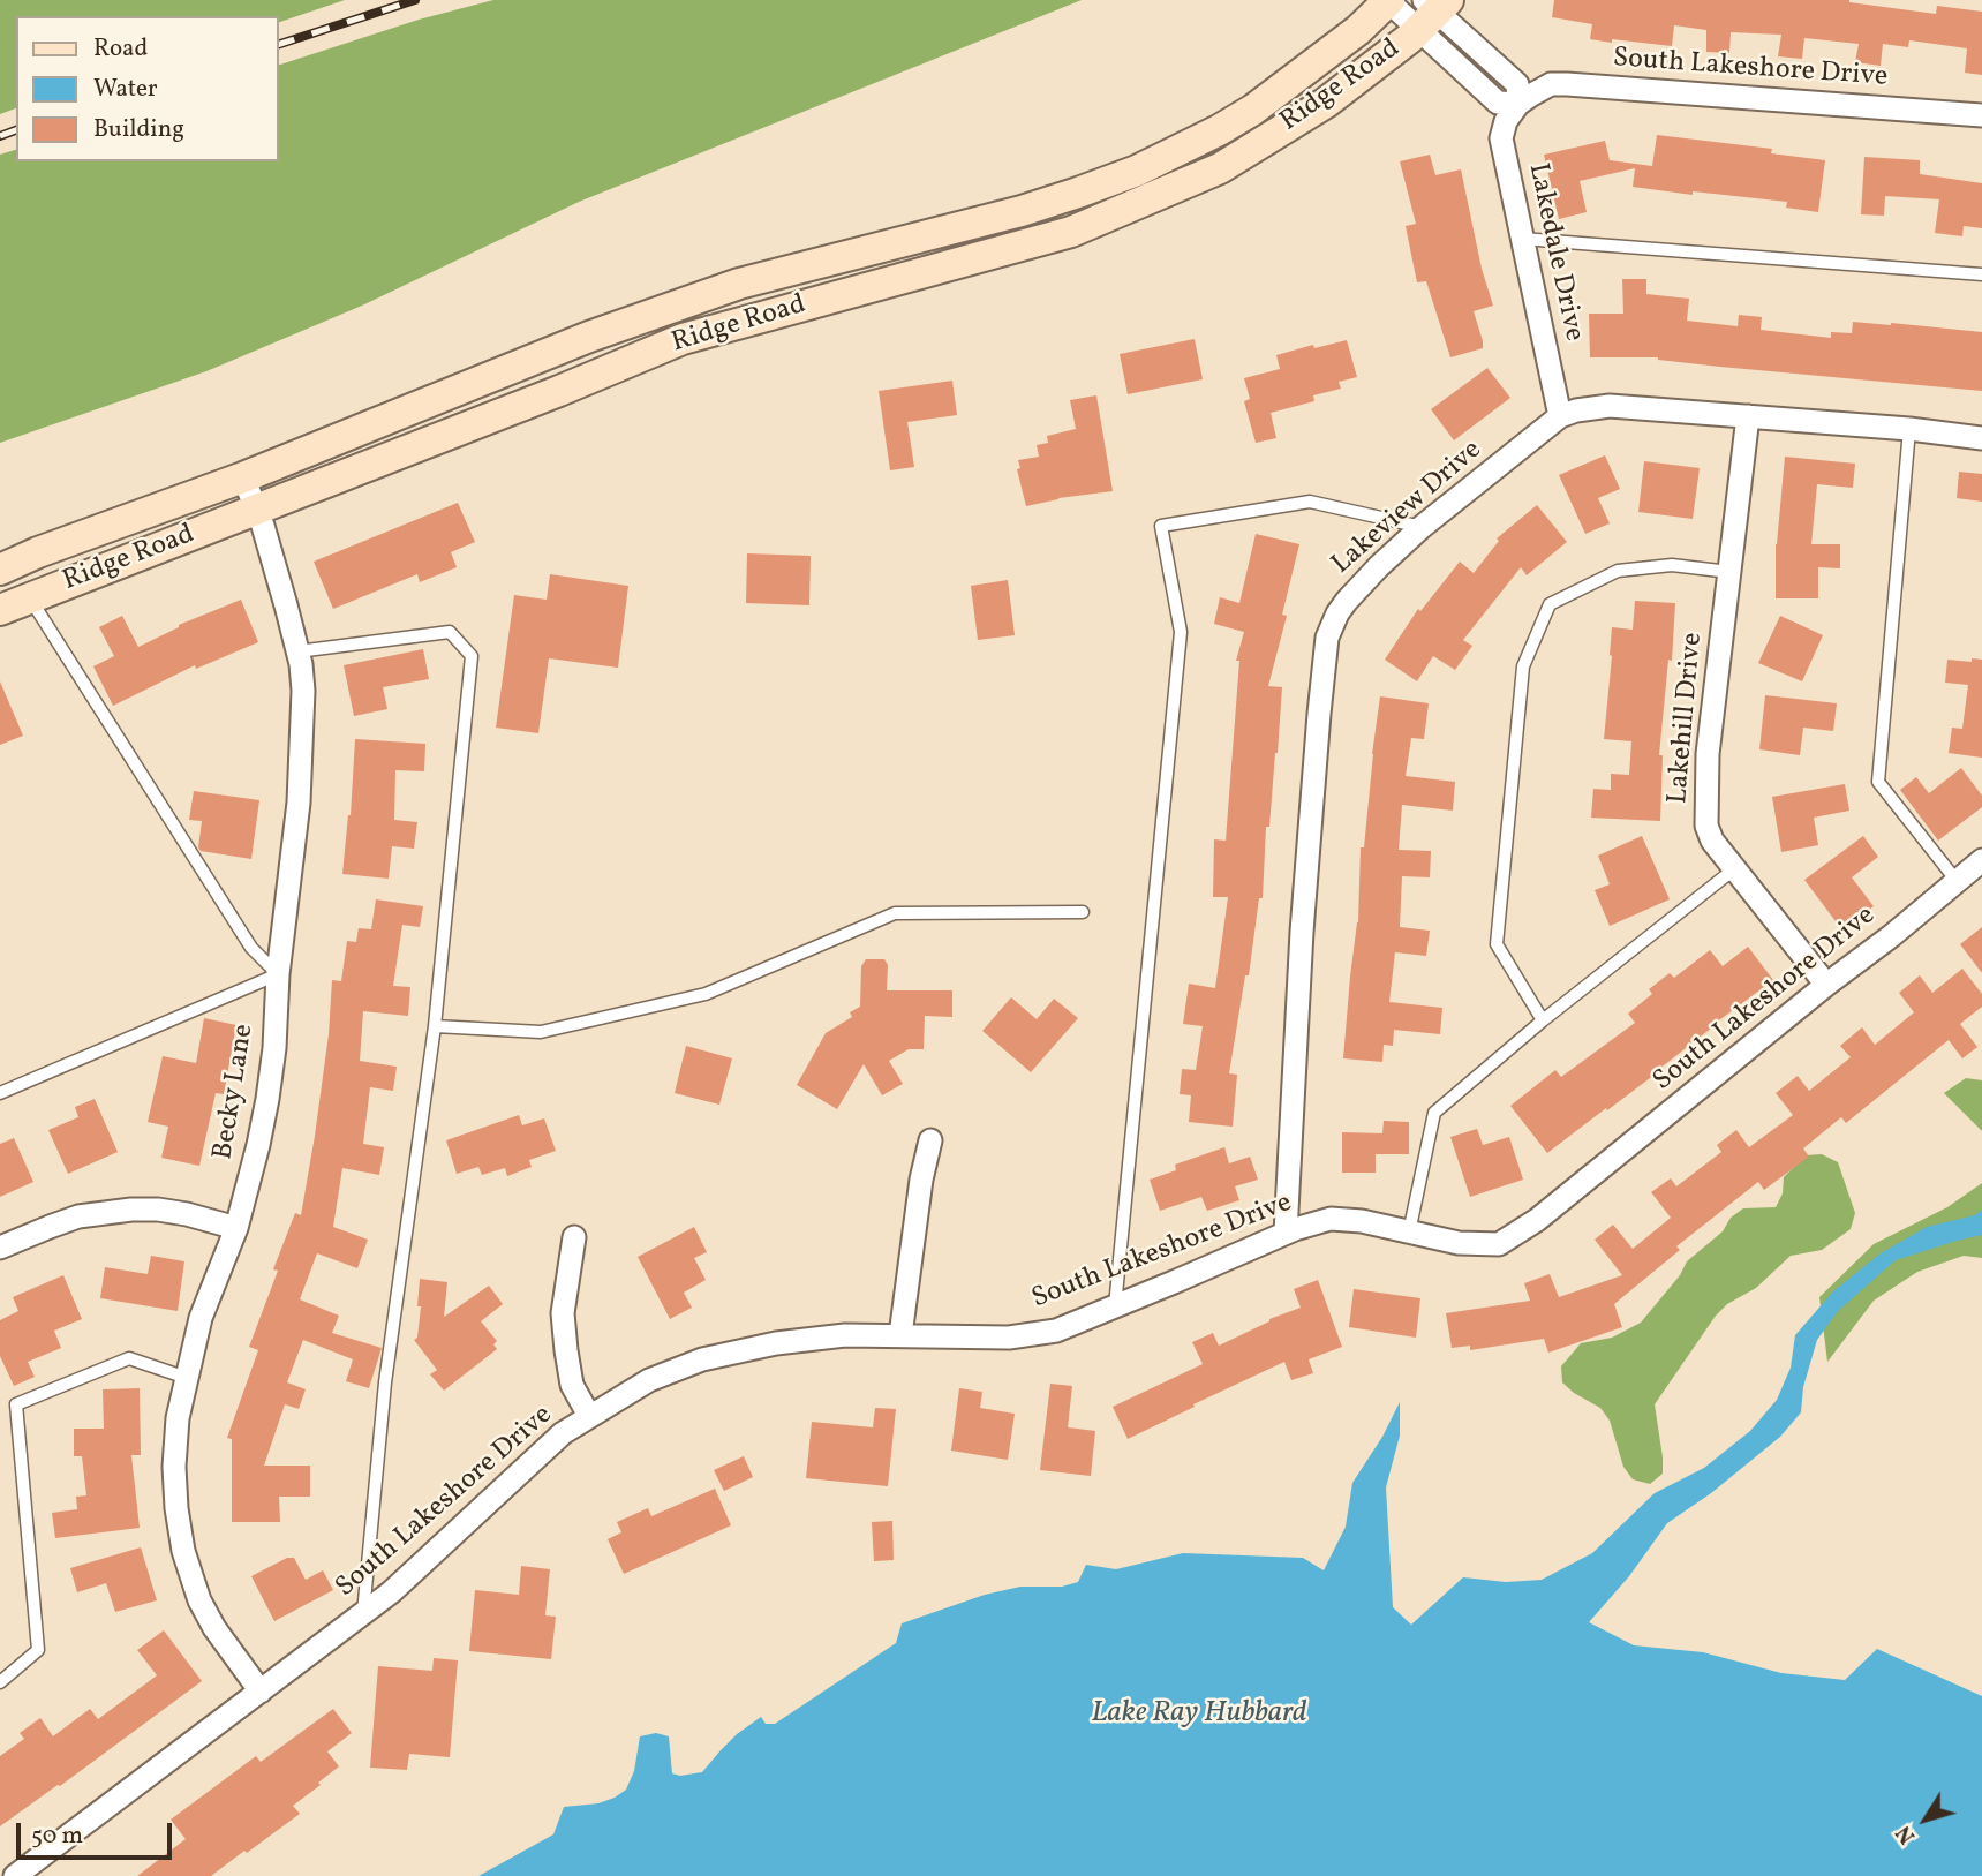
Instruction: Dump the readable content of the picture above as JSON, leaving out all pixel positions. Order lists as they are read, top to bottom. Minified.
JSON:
{"streets":{"main road":["Ridge Road"],"street":["South Lakeshore Drive","Lakedale Drive","Lakeview Drive","Lakehill Drive","Becky Lane"]},"crossings":[["South Lakeshore Drive","Lakedale Drive"],["South Lakeshore Drive","Lakeview Drive"],["South Lakeshore Drive","Lakehill Drive"],["South Lakeshore Drive","Becky Lane"],["Ridge Road","Becky Lane"],["Lakedale Drive","Lakeview Drive"],["Lakeview Drive","Lakehill Drive"]],"water":["Lake Ray Hubbard"],"legend":["Road","Water","Building"],"scale_bar":"50 m","north":"bottom left"}
